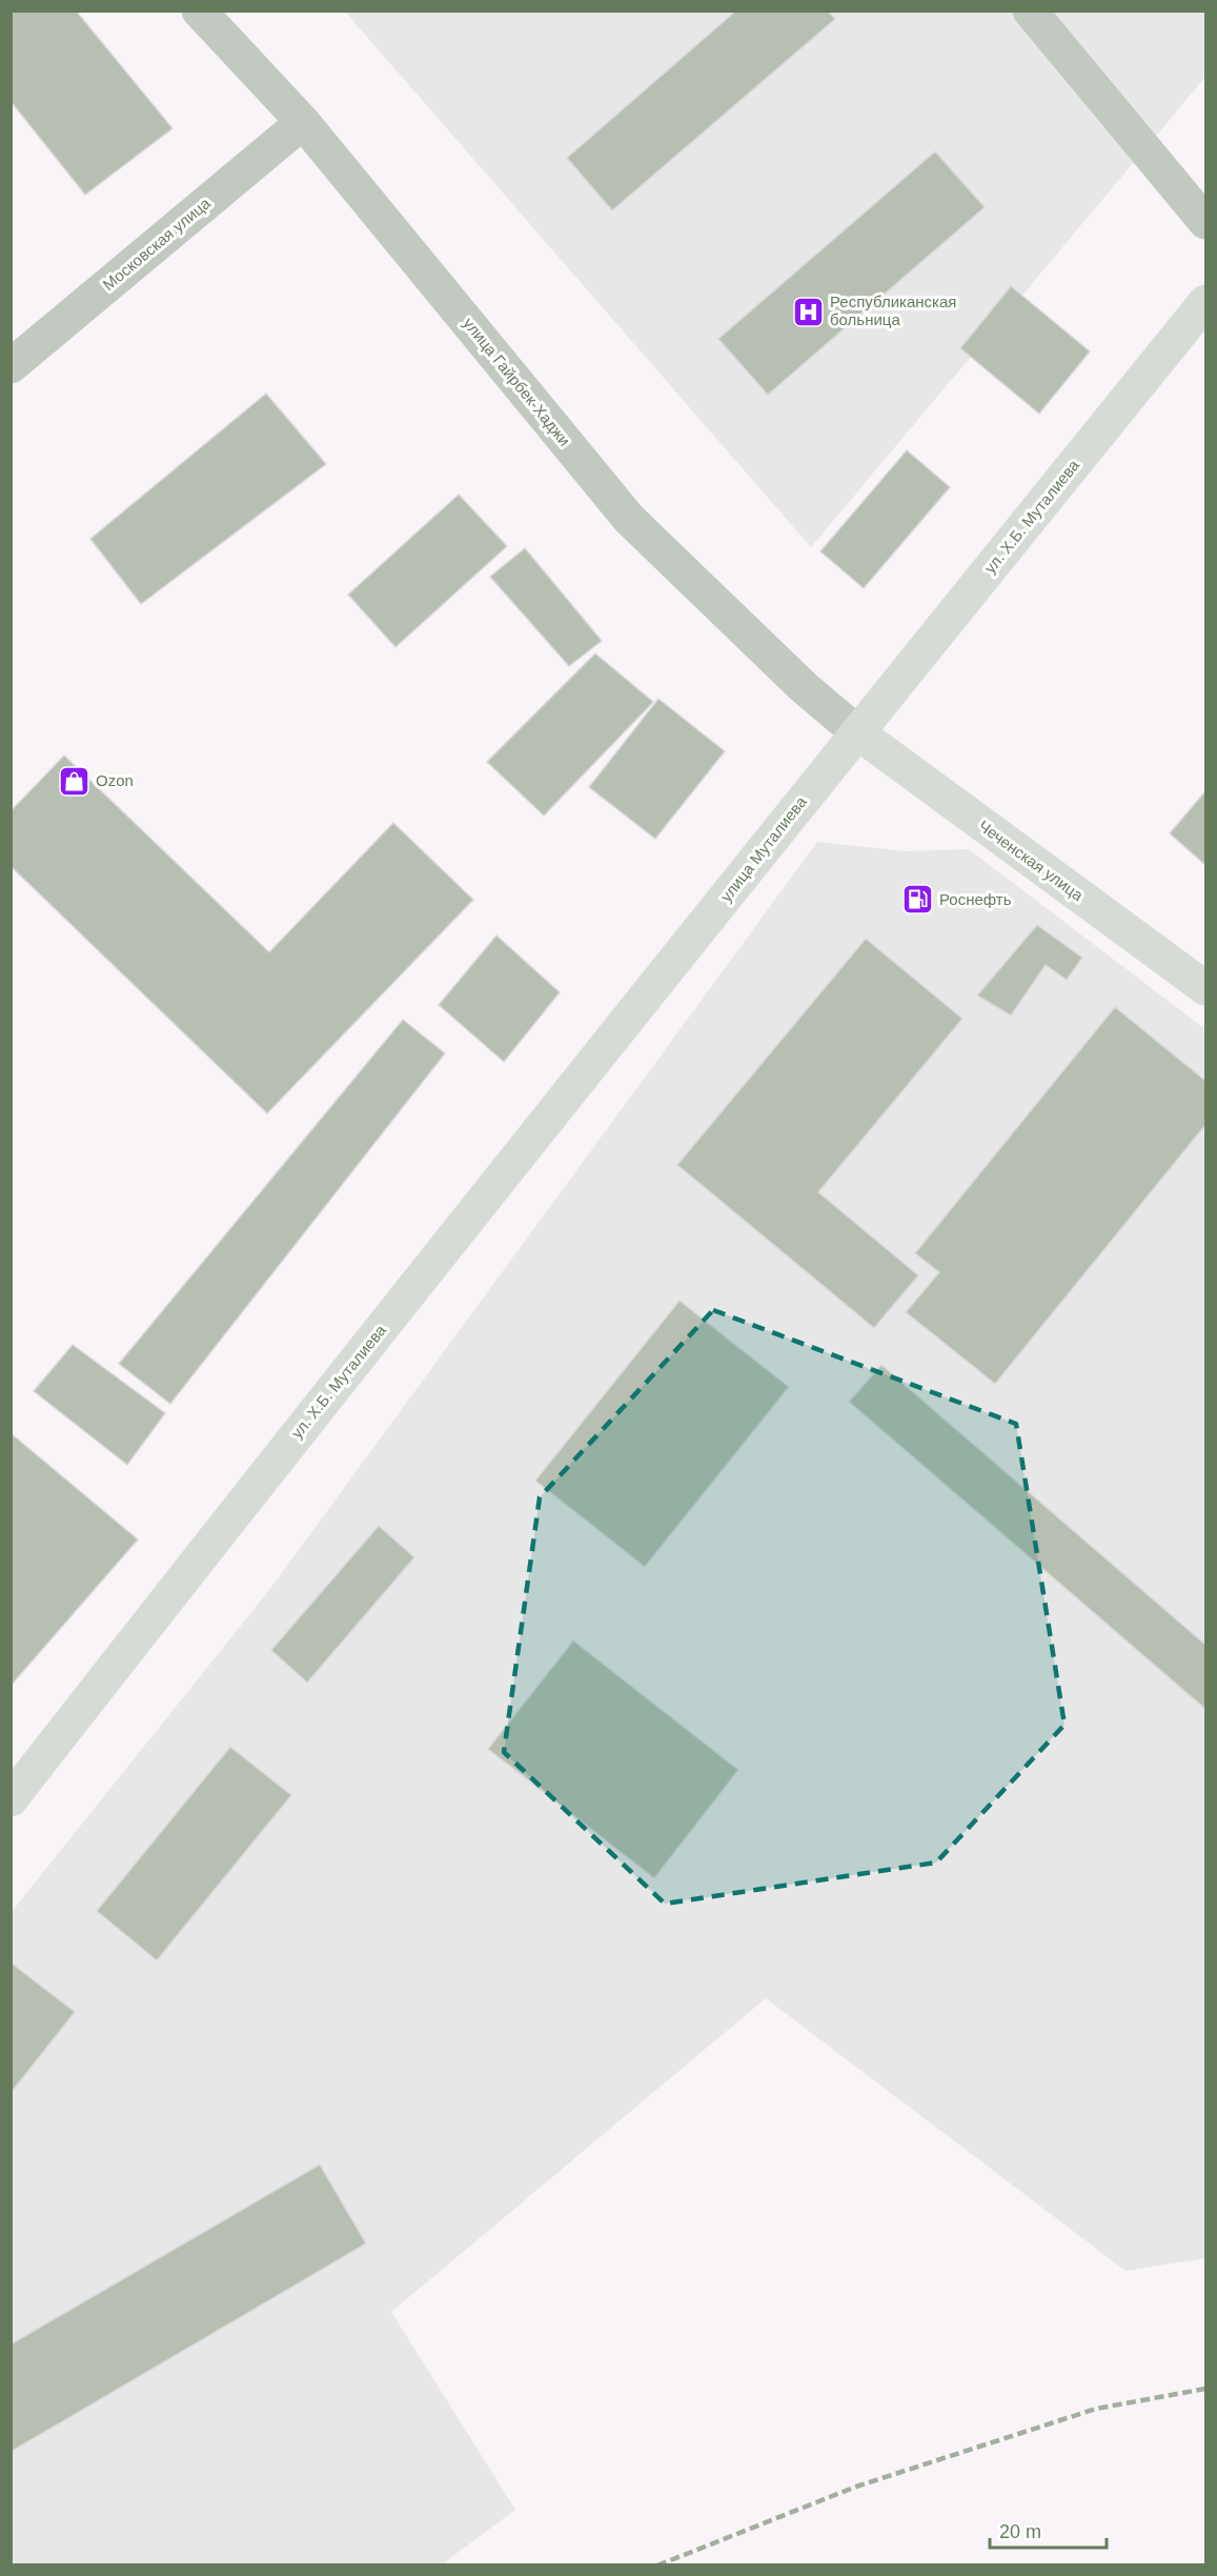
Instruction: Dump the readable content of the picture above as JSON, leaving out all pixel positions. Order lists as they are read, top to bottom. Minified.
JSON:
{"streets":{"main road":["ул. Х.Б. Муталиева","улица Муталиева","Чеченская улица"],"street":["Московская улица","улица Гайрбек-Хаджи"]},"crossings":[["Московская улица","улица Гайрбек-Хаджи"],["улица Гайрбек-Хаджи","ул. Х.Б. Муталиева"],["улица Гайрбек-Хаджи","улица Муталиева"],["улица Гайрбек-Хаджи","Чеченская улица"],["ул. Х.Б. Муталиева","улица Муталиева"],["ул. Х.Б. Муталиева","Чеченская улица"],["улица Муталиева","Чеченская улица"]],"places":{"hospital":["Республиканская больница"],"shop":["Ozon"],"fuel station":["Роснефть"]},"scale_bar":"20 m"}
